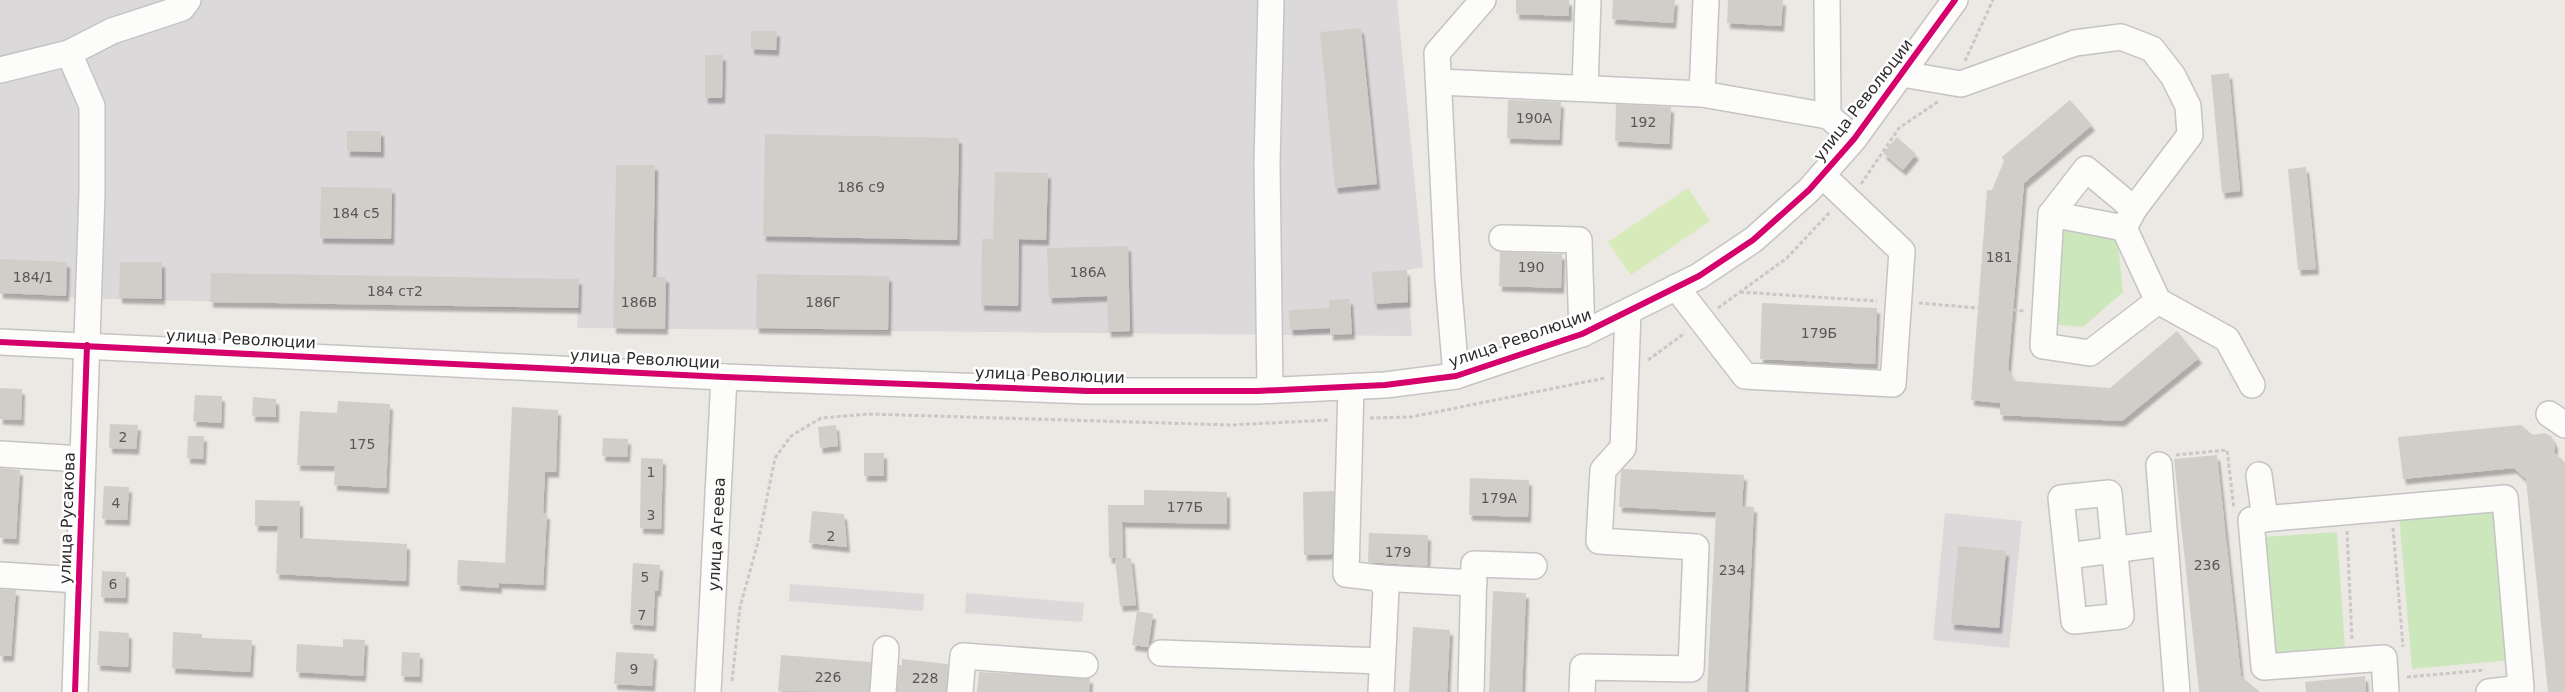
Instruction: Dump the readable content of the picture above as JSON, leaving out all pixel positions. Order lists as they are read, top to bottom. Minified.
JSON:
{"streets":{"street":["улица Революции","улица Русакова","улица Агеева"]},"crossings":[["улица Революции","улица Русакова"],["улица Революции","улица Агеева"]],"house_numbers":["190А","192","186 с9","184 с5","181","190","186А","184/1","184 ст2","186В","186Г","179Б","2","175","1","179А","4","177Б","3","2","179","236","234","5","6","7","9","226","228"]}
